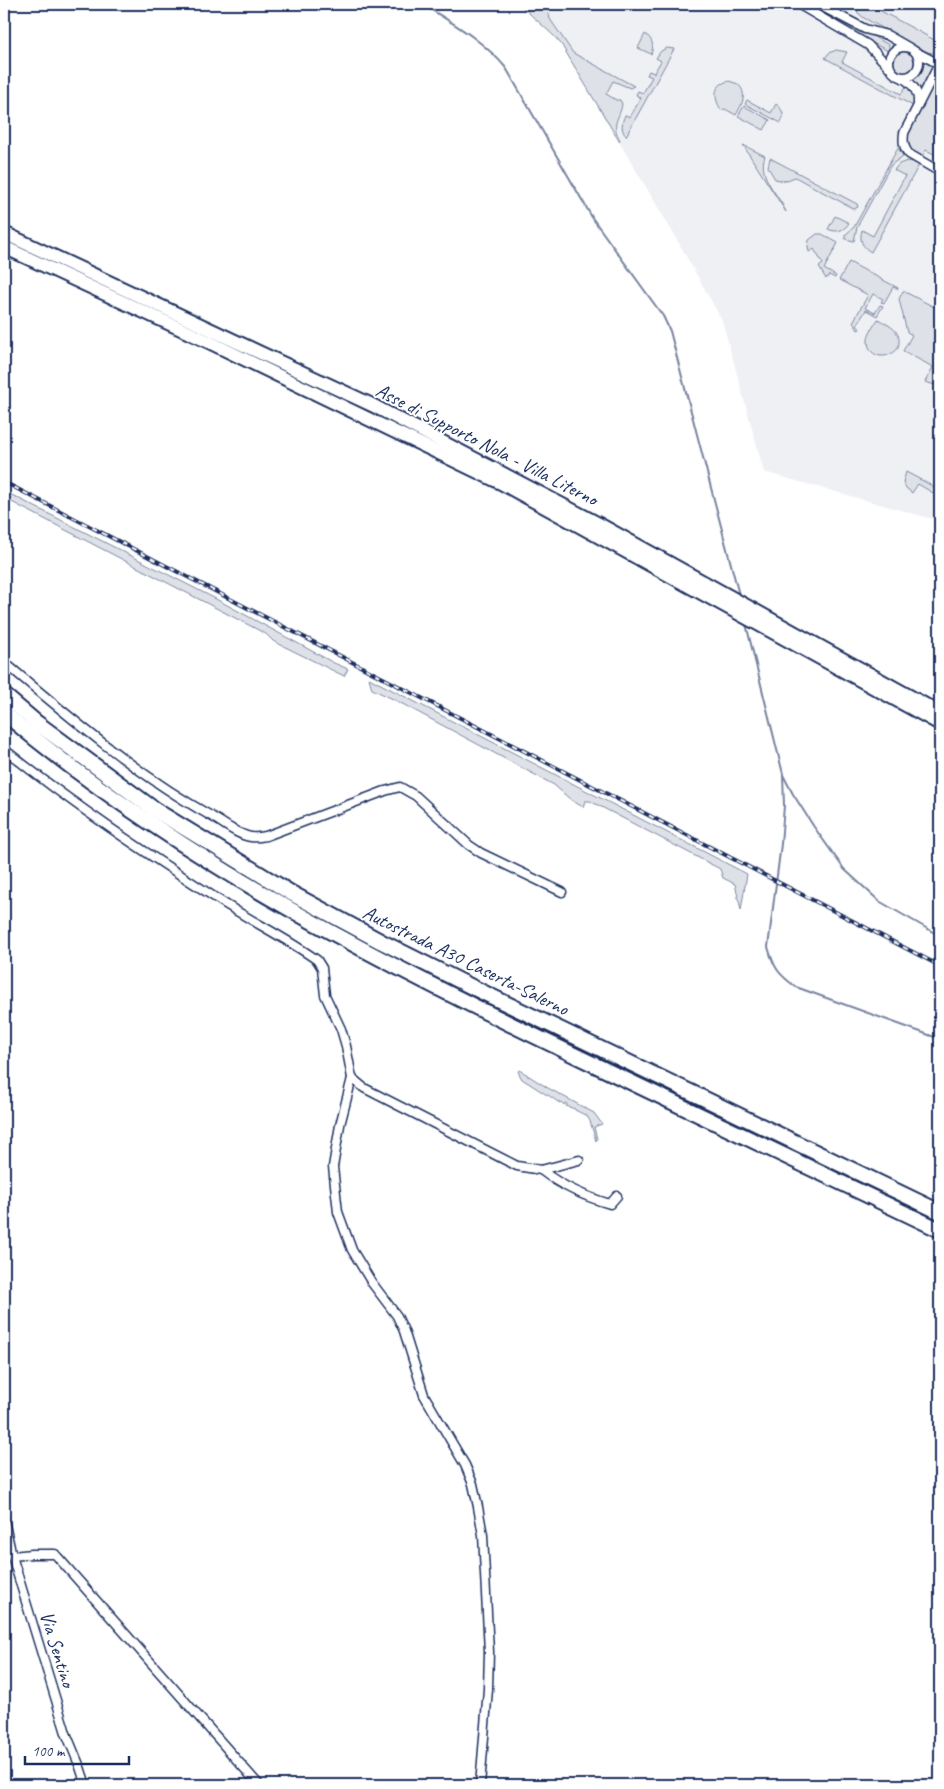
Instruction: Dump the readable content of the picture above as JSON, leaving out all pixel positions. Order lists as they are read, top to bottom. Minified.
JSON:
{"streets":{"highway":["Asse di Supporto Nola - Villa Literno","Autostrada A30 Caserta-Salerno"],"street":["Via Sentino"]},"scale_bar":"100 m"}
